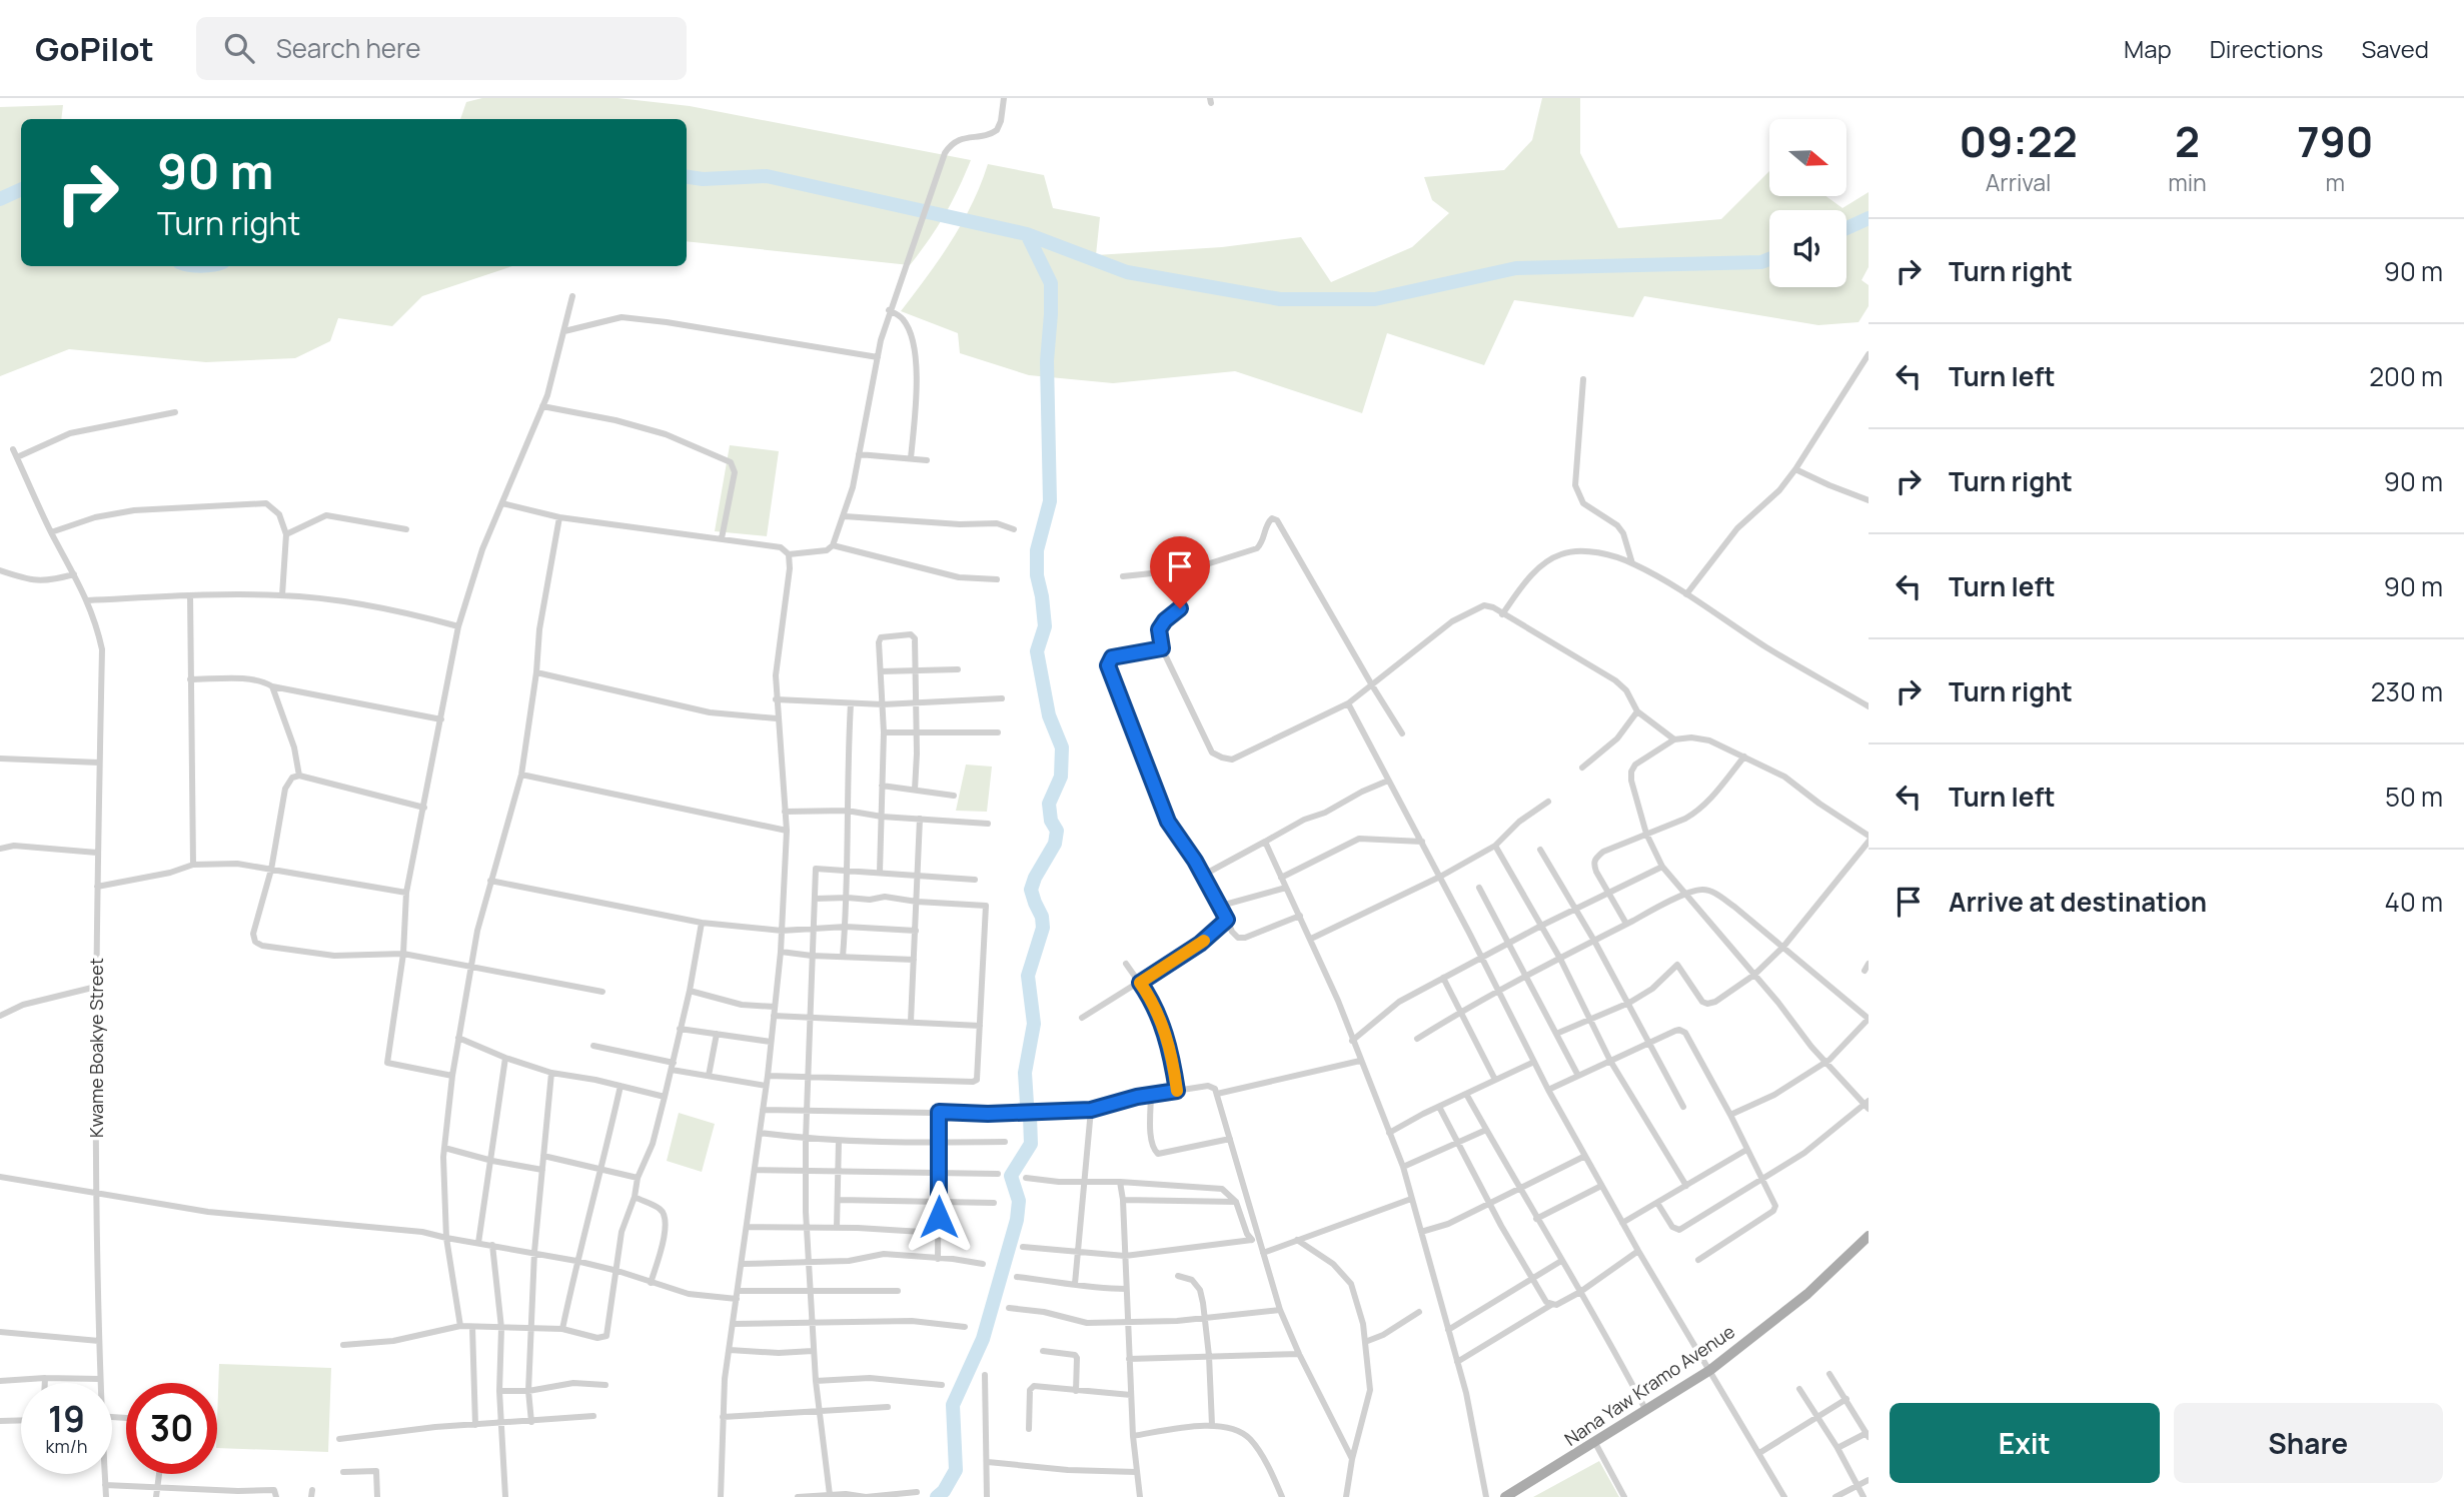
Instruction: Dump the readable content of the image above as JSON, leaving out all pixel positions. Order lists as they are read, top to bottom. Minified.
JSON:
{"streets":{"main road":["Nana Yaw Kramo Avenue"],"street":["Kwame Boakye Street"]},"north":"right","page":{"header":"GoPilot","search":"Search here","nav":["Map","Directions","Saved"],"eta":["09:22","Arrival","2","min","790","m"],"turn":["90 m","Turn right"],"list":[{"name":"Turn right","value":"90 m"},{"name":"Turn left","value":"200 m"},{"name":"Turn right","value":"90 m"},{"name":"Turn left","value":"90 m"},{"name":"Turn right","value":"230 m"},{"name":"Turn left","value":"50 m"},{"name":"Arrive at destination","value":"40 m"}],"speed":"19 km/h","limit":"30","buttons":["Exit","Share"]}}
